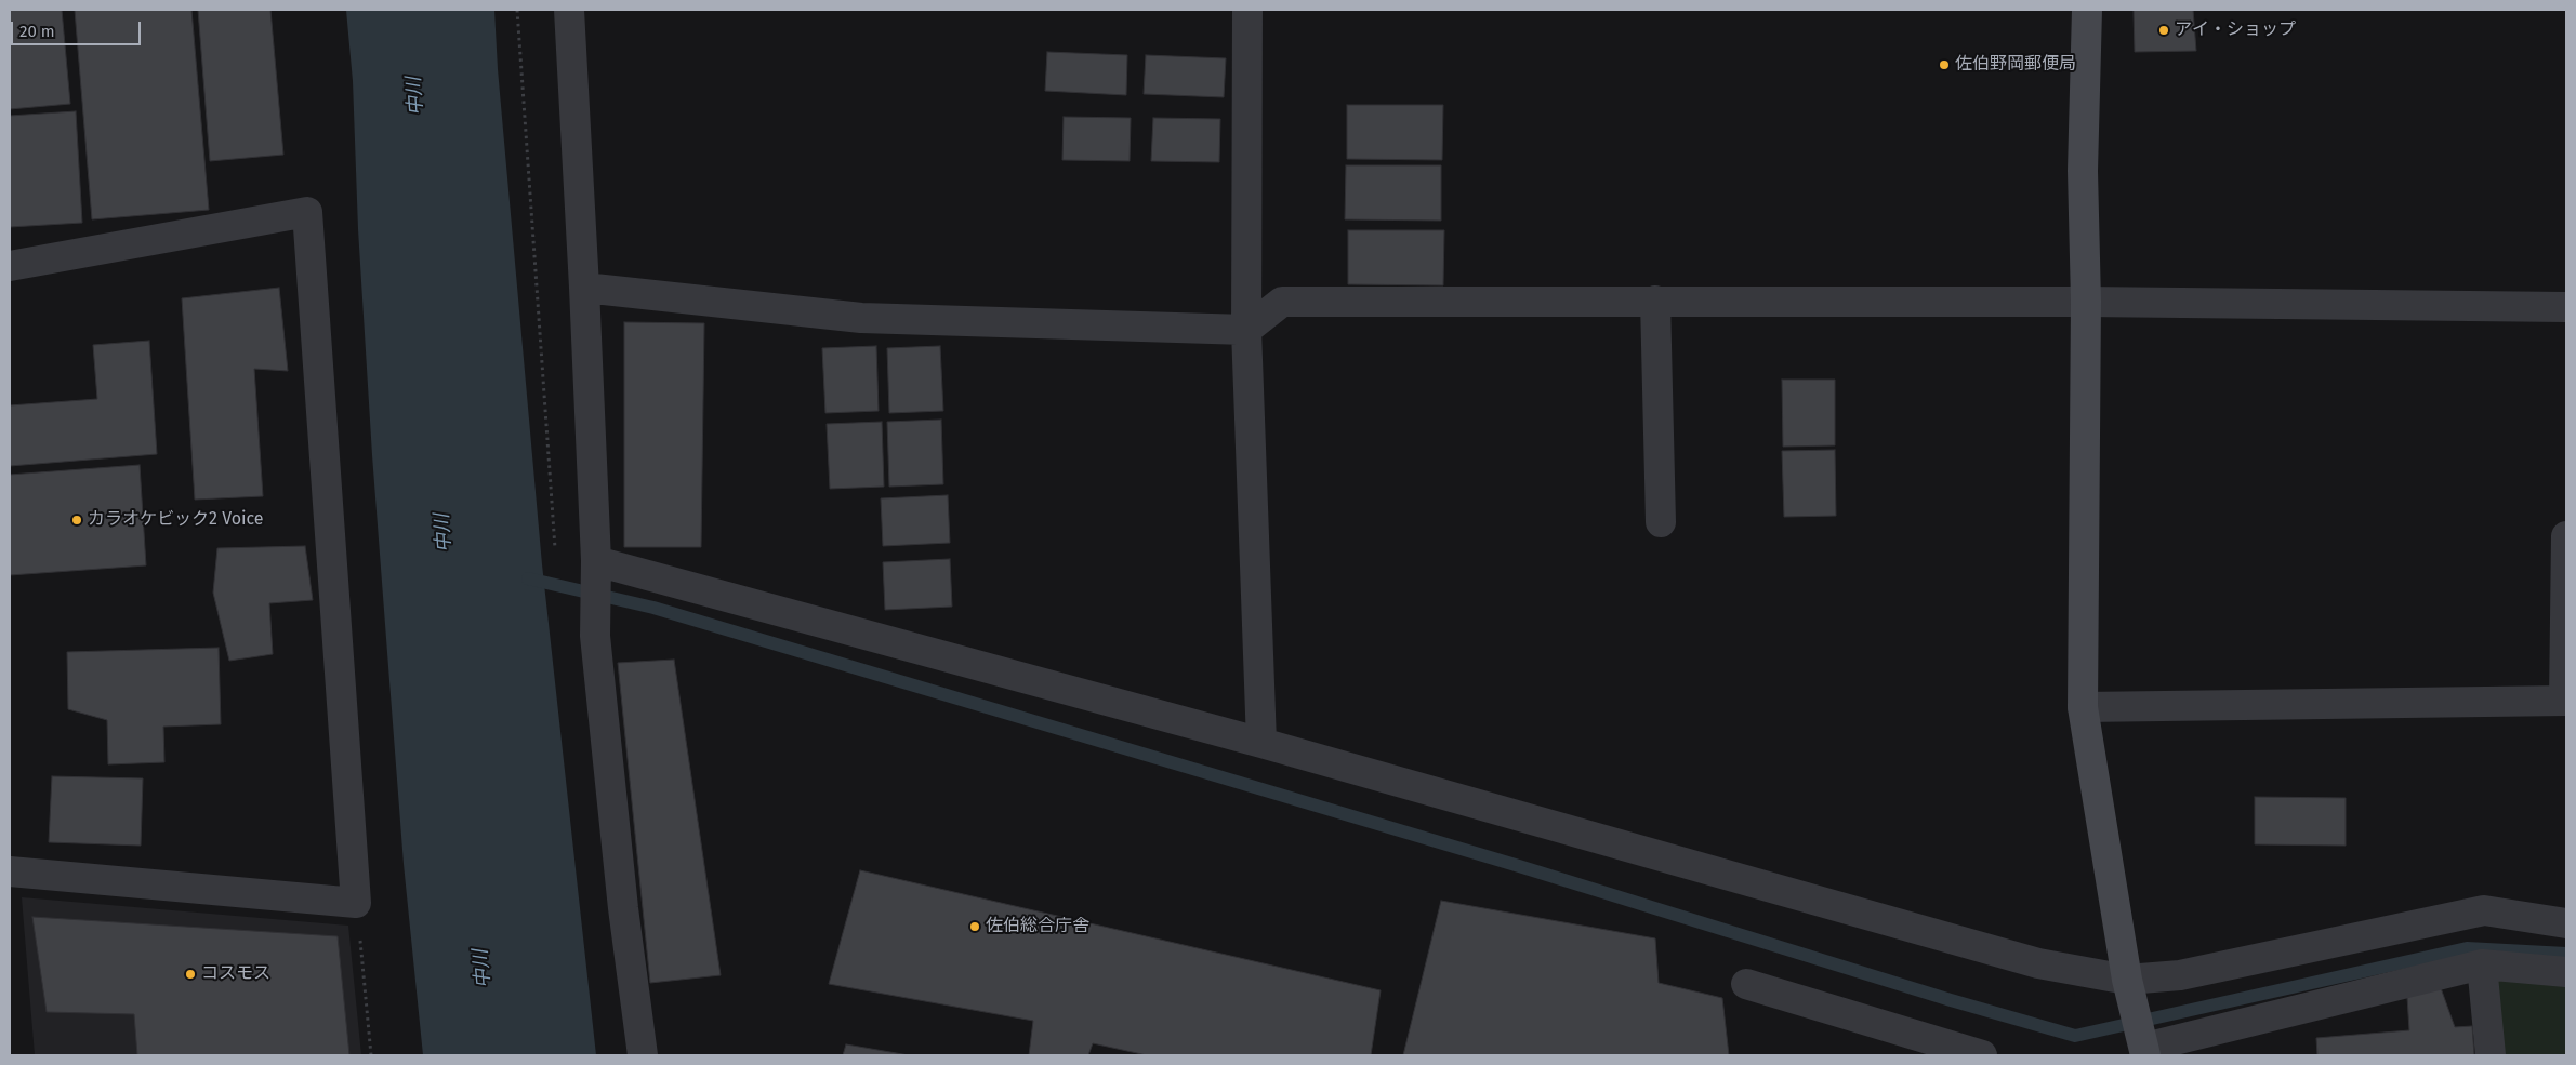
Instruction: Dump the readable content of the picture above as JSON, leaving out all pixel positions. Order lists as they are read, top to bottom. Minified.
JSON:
{"water":["中川"],"places":["アイ・ショップ","佐伯野岡郵便局","カラオケビック2 Voice","佐伯総合庁舎","コスモス"],"scale_bar":"20 m"}
